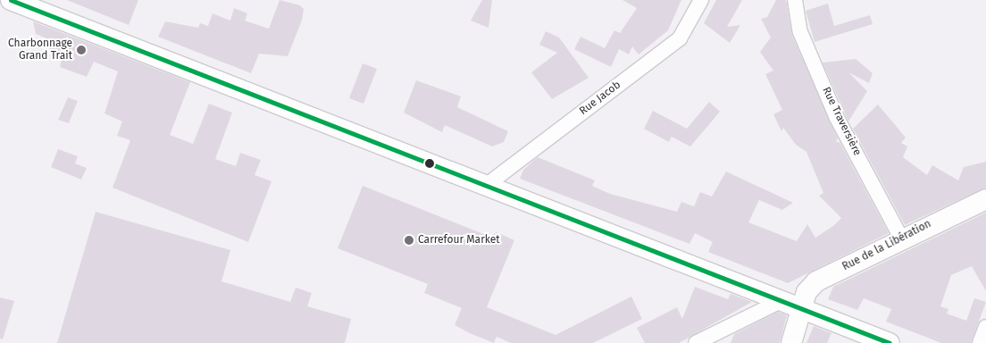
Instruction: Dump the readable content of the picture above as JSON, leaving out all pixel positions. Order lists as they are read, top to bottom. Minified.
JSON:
{"streets":{"main road":["Rue de la Libération"],"street":["Rue Jacob","Rue Traversière"]},"crossings":[["Rue Traversière","Rue de la Libération"]],"places":["Charbonnage Grand Trait","Carrefour Market"]}
